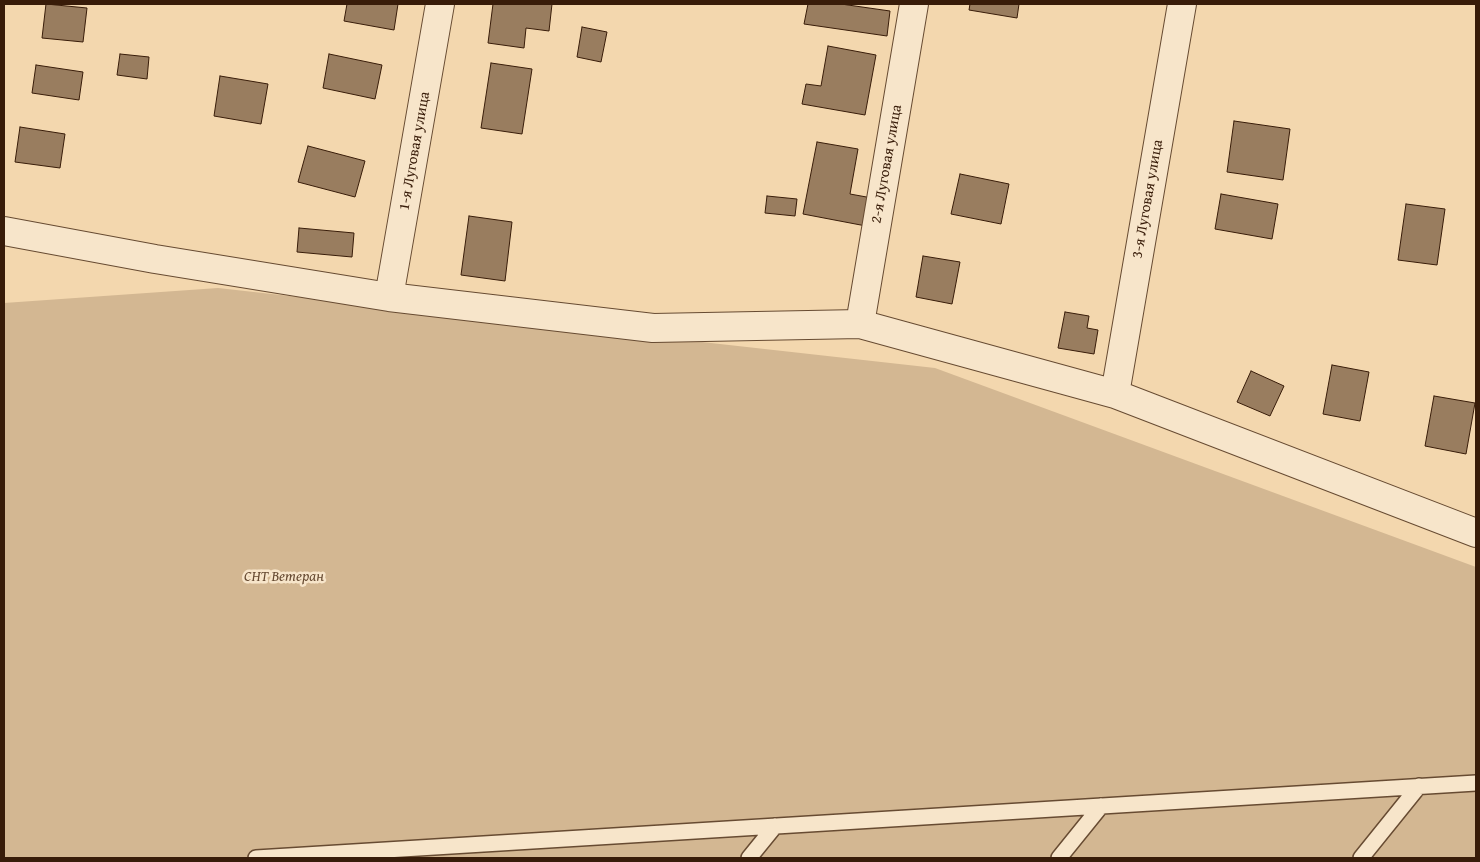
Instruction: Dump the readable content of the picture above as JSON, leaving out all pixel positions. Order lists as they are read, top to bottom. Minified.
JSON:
{"streets":{"street":["1-я Луговая улица","2-я Луговая улица","3-я Луговая улица"]},"parks":["СНТ Ветеран"]}
